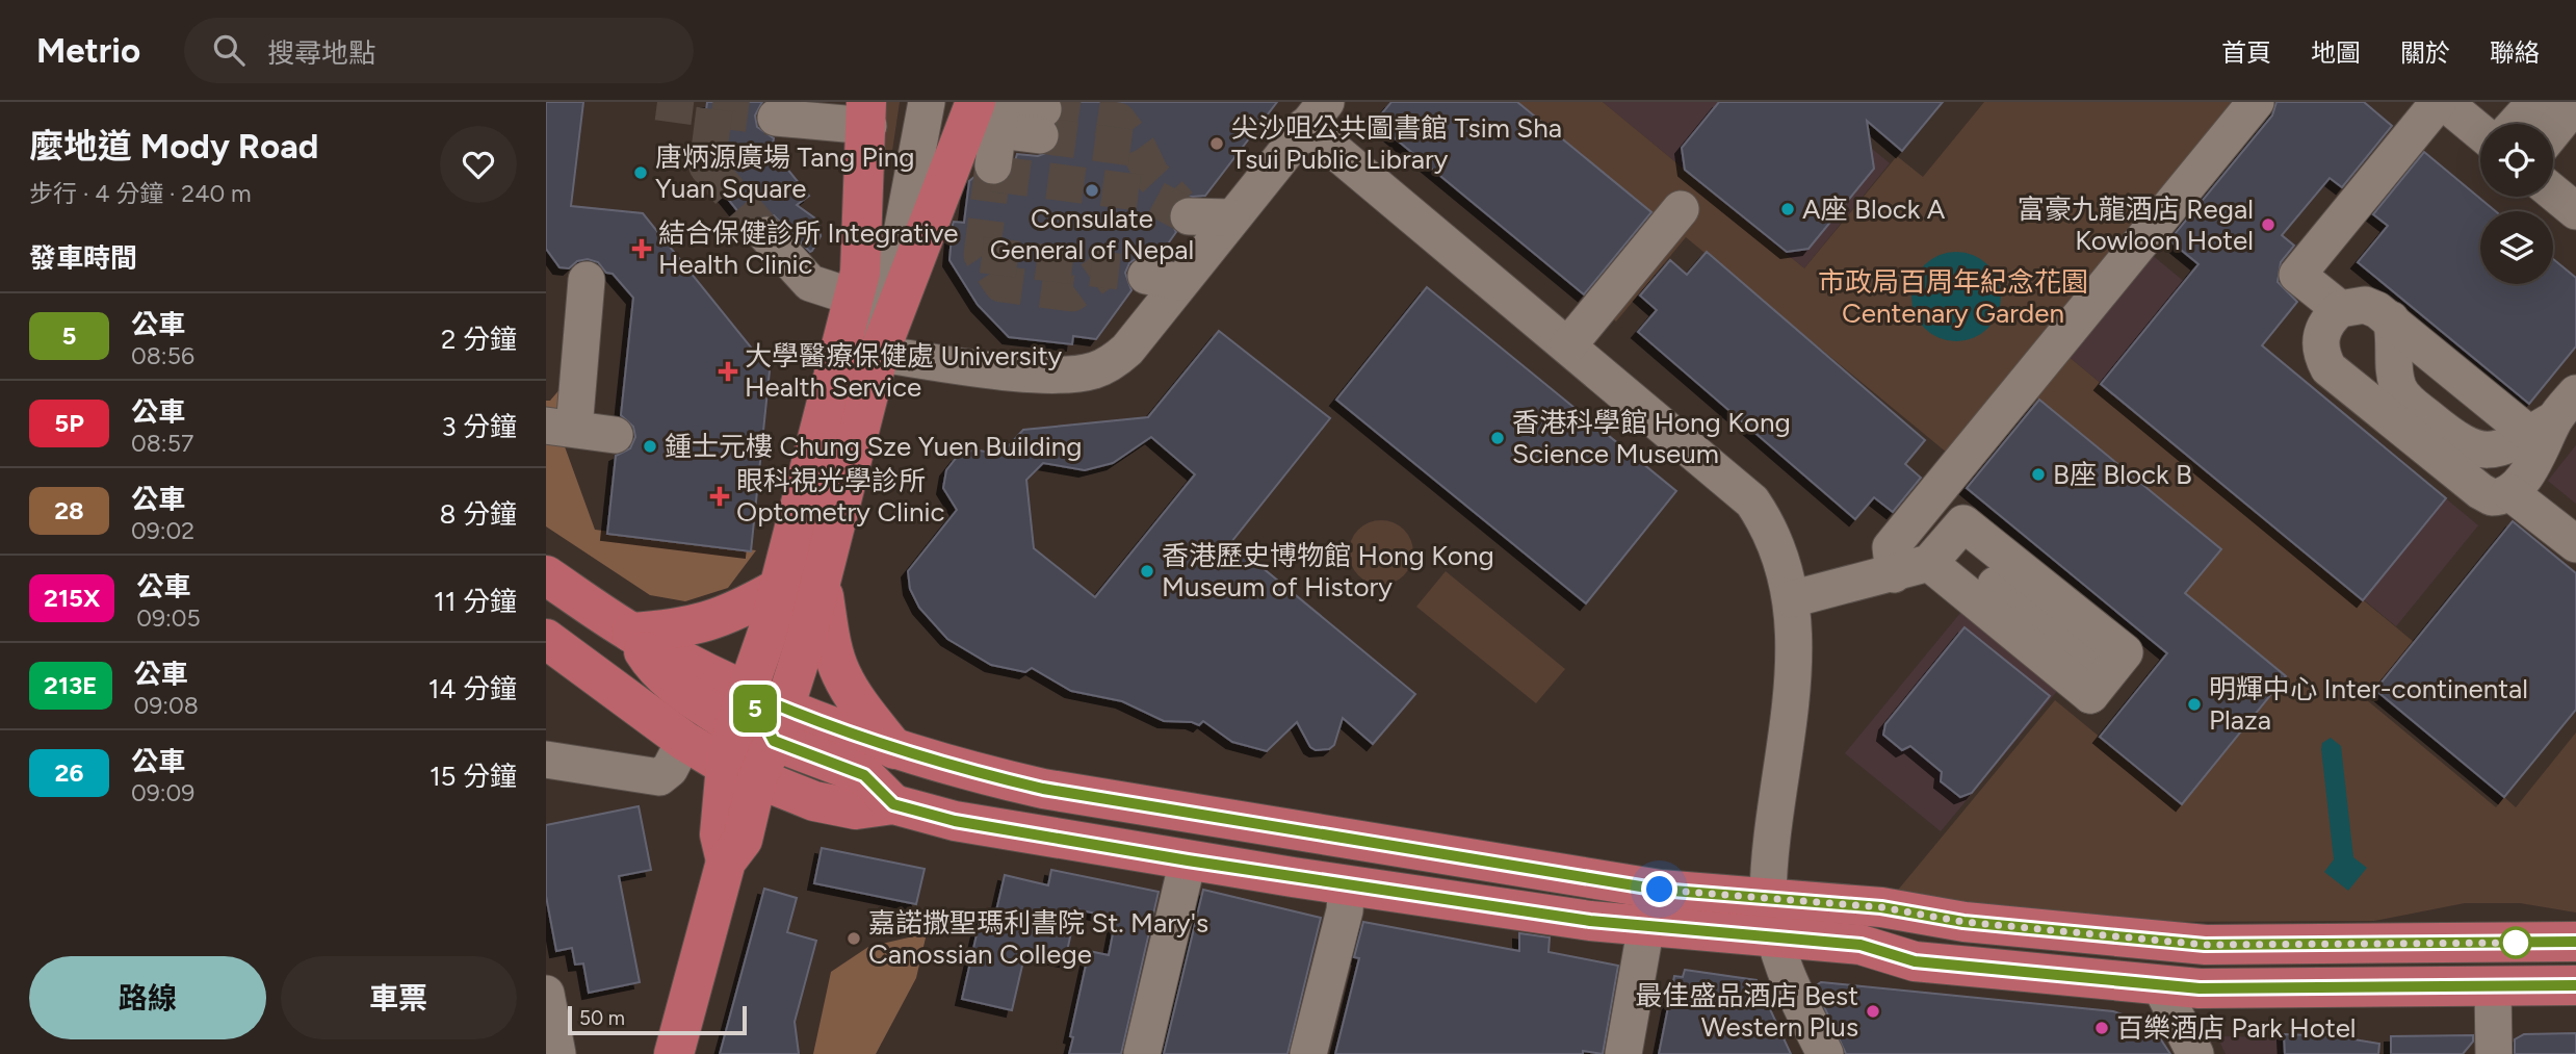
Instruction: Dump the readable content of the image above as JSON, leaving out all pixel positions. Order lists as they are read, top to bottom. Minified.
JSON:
{"parks":["市政局百周年紀念花園 Centenary Garden"],"places":{"other":["尖沙咀公共圖書館 Tsim Sha Tsui Public Library","唐炳源廣場 Tang Ping Yuan Square","Consulate General of Nepal","A座 Block A","富豪九龍酒店 Regal Kowloon Hotel","香港科學館 Hong Kong Science Museum","鍾士元樓 Chung Sze Yuen Building","B座 Block B","香港歷史博物館 Hong Kong Museum of History","明輝中心 Inter-continental Plaza","嘉諾撒聖瑪利書院 St. Mary's Canossian College","最佳盛品酒店 Best Western Plus","百樂酒店 Park Hotel"],"health":["結合保健診所 Integrative Health Clinic","大學醫療保健處 University Health Service","眼科視光學診所 Optometry Clinic"]},"lines":["bus line 5"],"scale_bar":"50 m","page":{"header":"Metrio","search":"搜尋地點","nav":["首頁","地圖","關於","聯絡"],"heading":[["麼地道 Mody Road","步行 · 4 分鐘 · 240 m"],"發車時間"],"on_map":"5","list":[{"mark":"5","name":"公車","note":"08:56","value":"2 分鐘"},{"mark":"5P","name":"公車","note":"08:57","value":"3 分鐘"},{"mark":"28","name":"公車","note":"09:02","value":"8 分鐘"},{"mark":"215X","name":"公車","note":"09:05","value":"11 分鐘"},{"mark":"213E","name":"公車","note":"09:08","value":"14 分鐘"},{"mark":"26","name":"公車","note":"09:09","value":"15 分鐘"}],"buttons":["路線","車票"],"scale":"50 m"}}
